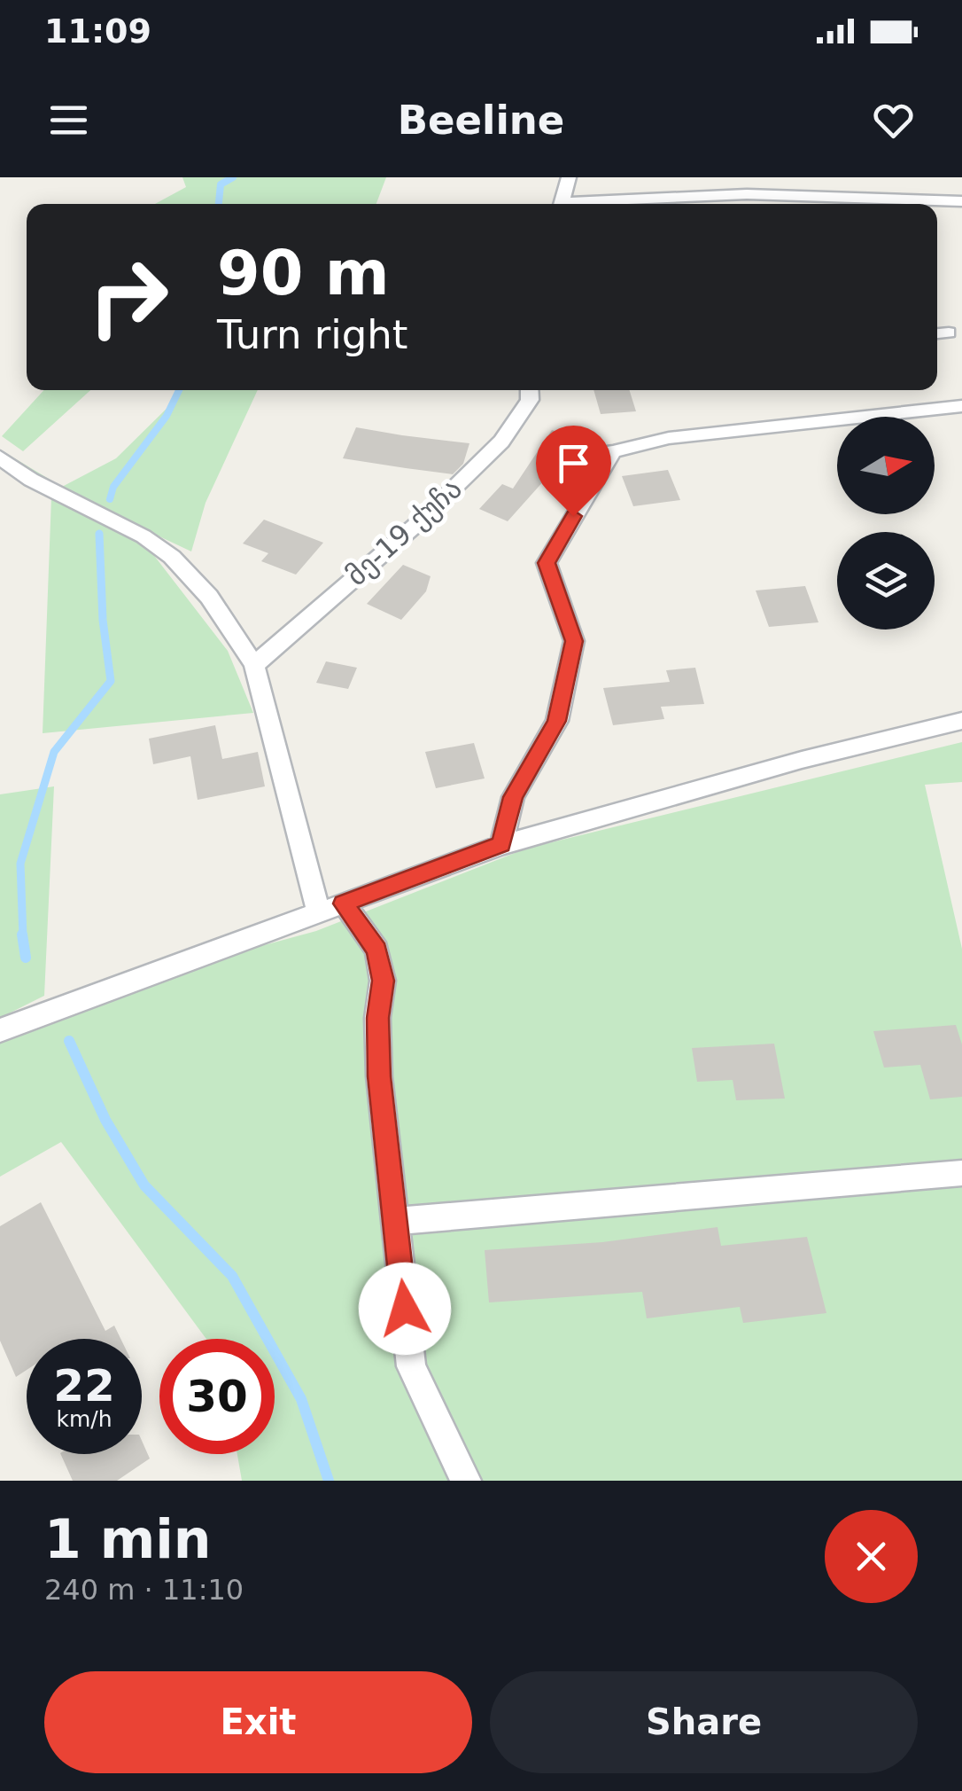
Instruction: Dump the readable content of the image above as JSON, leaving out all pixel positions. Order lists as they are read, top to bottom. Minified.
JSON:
{"streets":{"street":["მე-19 ქუჩა"]},"north":"right","page":{"status":"11:09","header":"Beeline","turn":["90 m","Turn right"],"speed":"22 km/h","limit":"30","heading":["1 min","240 m · 11:10"],"buttons":["Exit","Share"]}}
